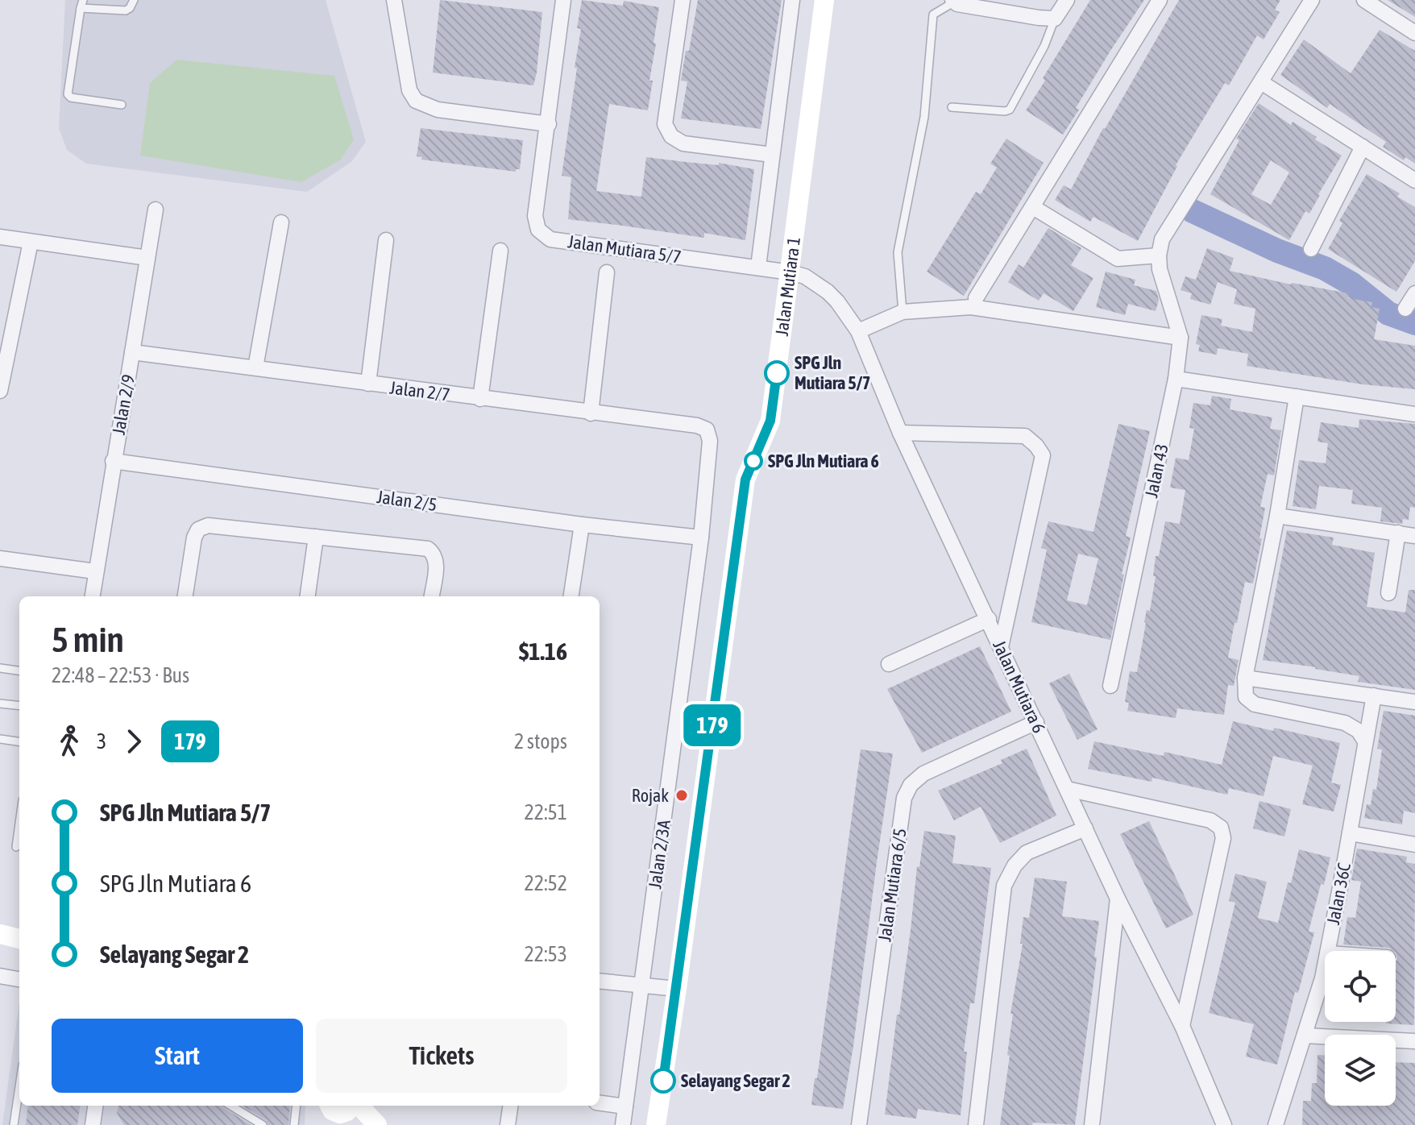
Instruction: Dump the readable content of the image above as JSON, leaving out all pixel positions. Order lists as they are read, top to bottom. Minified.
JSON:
{"streets":{"street":["Jalan Mutiara 5/7","Jalan Mutiara 1","Jalan 2/7","Jalan 2/9","Jalan 43","Jalan 2/5","Jalan Mutiara 6","Jalan 2/3A","Jalan Mutiara 6/5","Jalan 36C"]},"crossings":[["Jalan Mutiara 5/7","Jalan Mutiara 1"],["Jalan Mutiara 5/7","Jalan Mutiara 6"],["Jalan Mutiara 1","Jalan Mutiara 6"],["Jalan 2/7","Jalan 2/9"],["Jalan 2/7","Jalan 2/3A"],["Jalan 2/9","Jalan 2/5"],["Jalan 2/5","Jalan 2/3A"],["Jalan Mutiara 6","Jalan Mutiara 6/5"]],"places":["SPG Jln Mutiara 5/7","SPG Jln Mutiara 6","Rojak","Selayang Segar 2"],"lines":["bus line 179"],"page":{"on_map":"179","heading":["5 min","22:48 – 22:53 · Bus","$1.16"],"legs":["3","179","2 stops"],"list":[{"name":"SPG Jln Mutiara 5/7","value":"22:51"},{"name":"SPG Jln Mutiara 6","value":"22:52"},{"name":"Selayang Segar 2","value":"22:53"}],"buttons":["Start","Tickets"]}}
